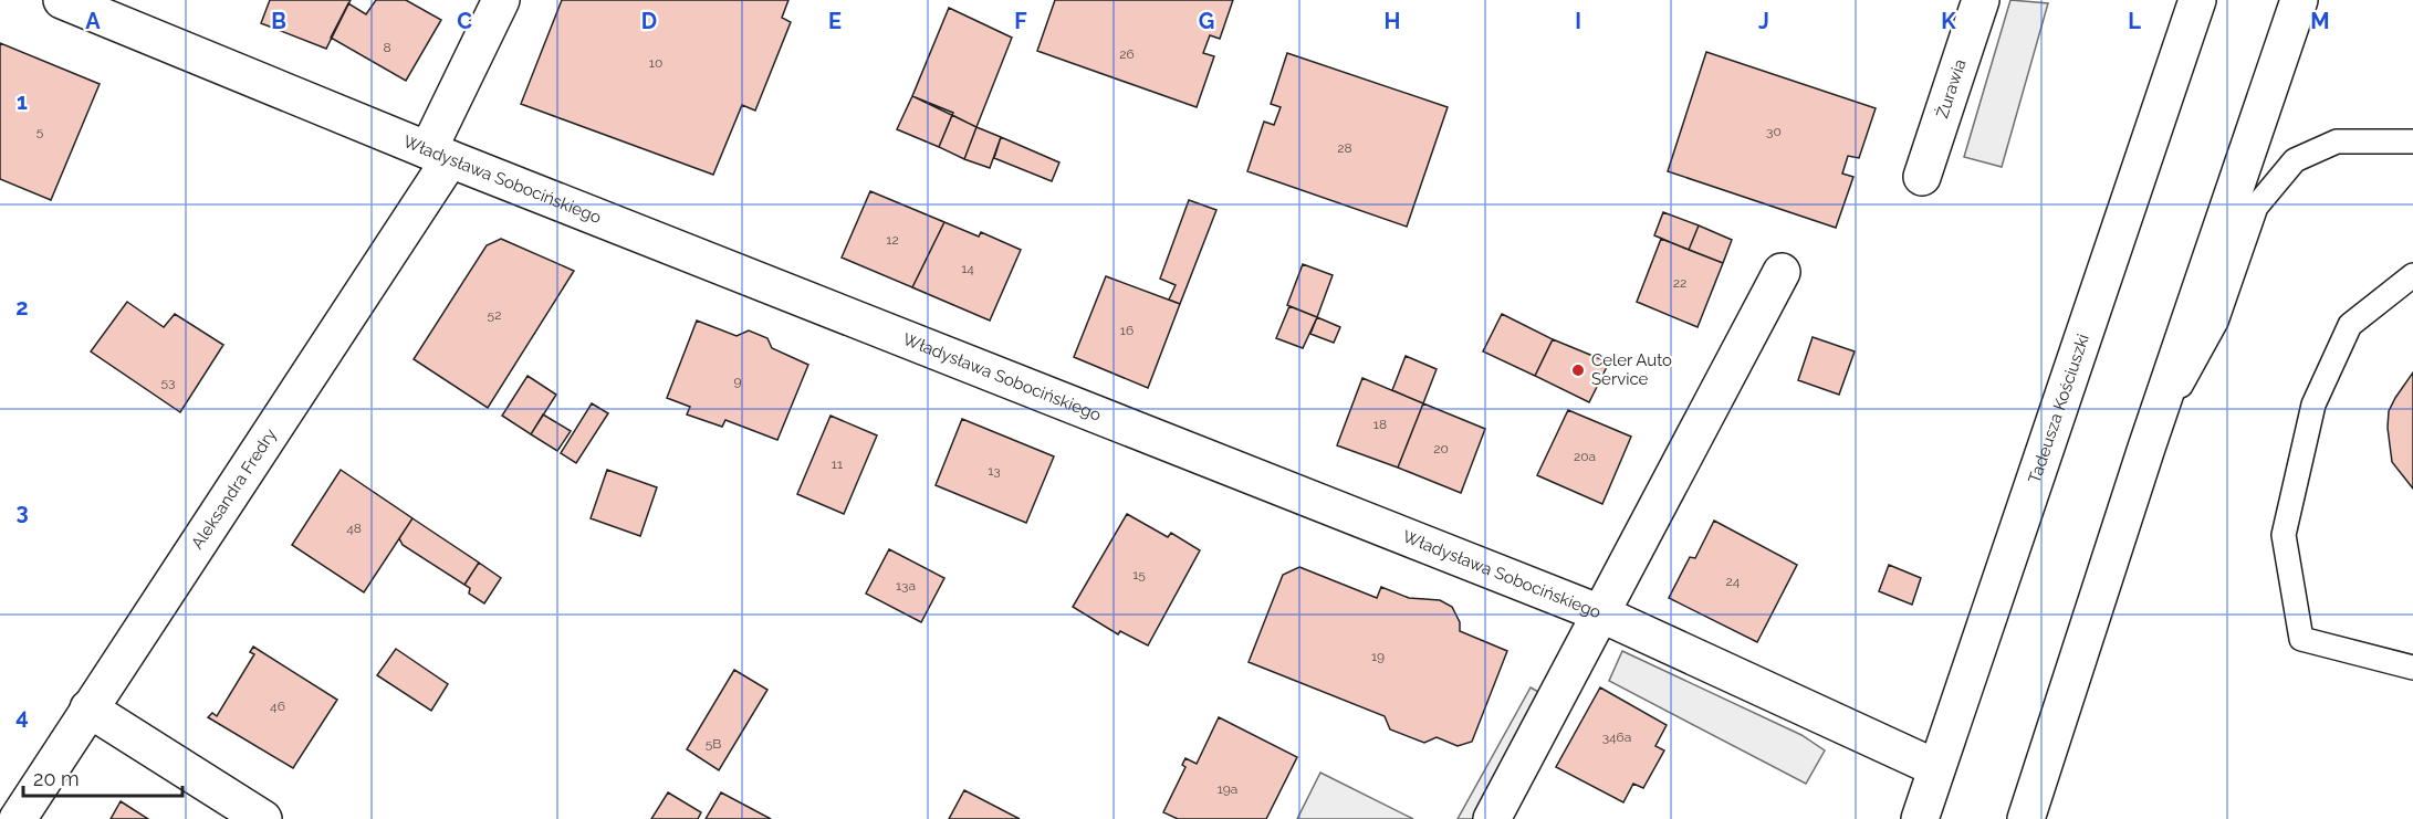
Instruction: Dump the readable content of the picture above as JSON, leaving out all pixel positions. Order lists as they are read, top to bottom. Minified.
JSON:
{"streets":{"street":["Żurawia","Władysława Sobocińskiego","Tadeusza Kościuszki","Aleksandra Fredry"]},"crossings":[["Władysława Sobocińskiego","Tadeusza Kościuszki"],["Władysława Sobocińskiego","Aleksandra Fredry"]],"places":["Celer Auto Service"],"house_numbers":["8","26","10","5","30","28","12","14","22","52","16","9","53","18","20","20a","11","13","48","15","24","13a","19","46","346a","5B","19a"],"scale_bar":"20 m","grid":{"columns":["A","B","C","D","E","F","G","H","I","J","K","L","M"],"rows":["1","2","3","4"]}}
